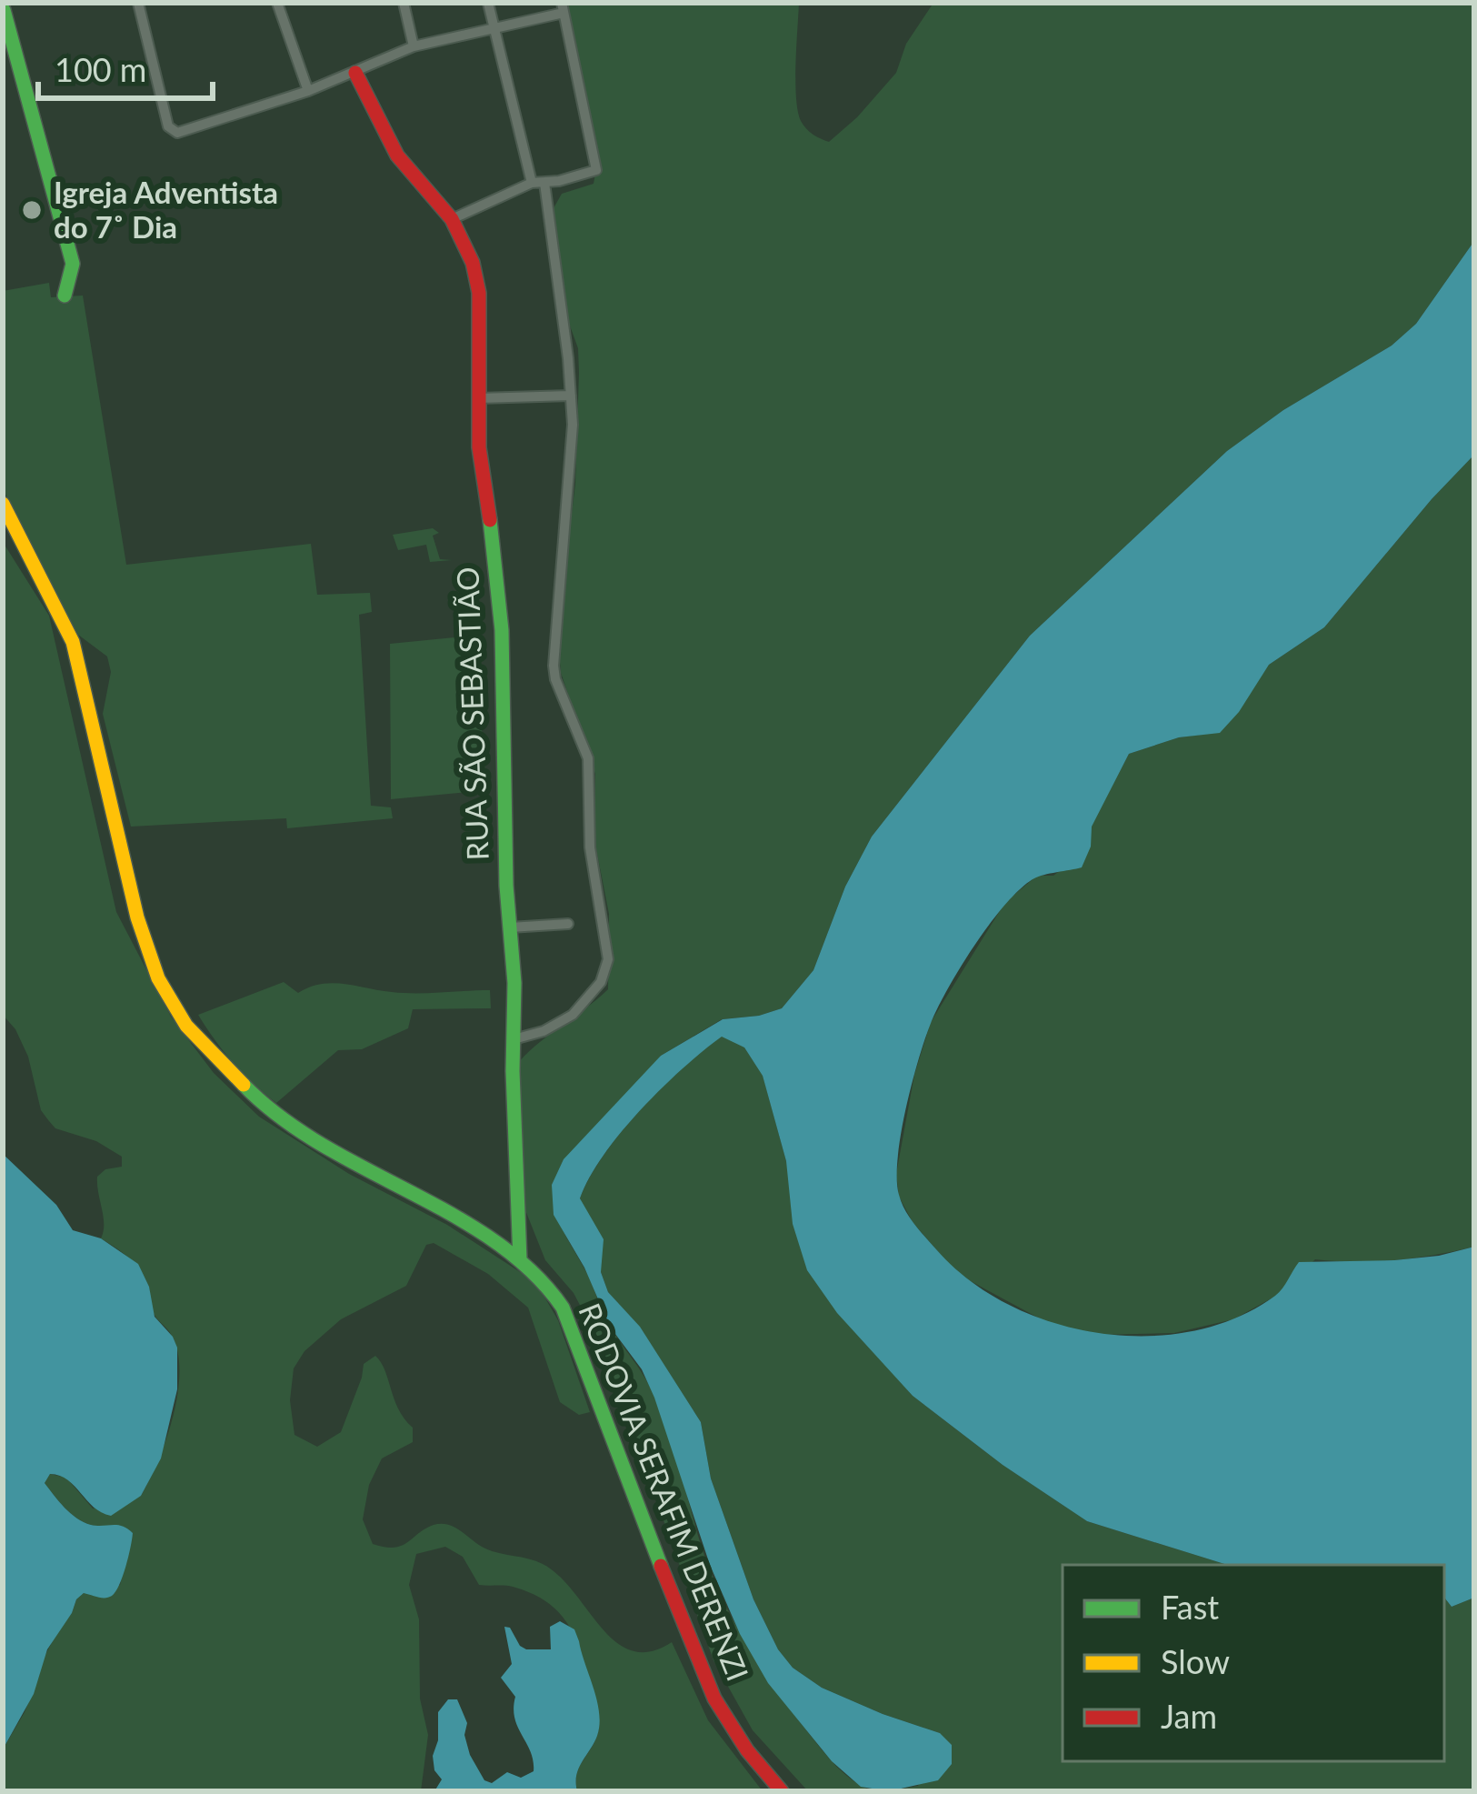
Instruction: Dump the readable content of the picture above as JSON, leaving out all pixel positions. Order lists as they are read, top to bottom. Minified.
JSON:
{"streets":{"main road":["RUA SÃO SEBASTIÃO","RODOVIA SERAFIM DERENZI"]},"crossings":[["RUA SÃO SEBASTIÃO","RODOVIA SERAFIM DERENZI"]],"places":["Igreja Adventista do 7˚ Dia"],"legend":["Fast","Slow","Jam"],"scale_bar":"100 m"}
